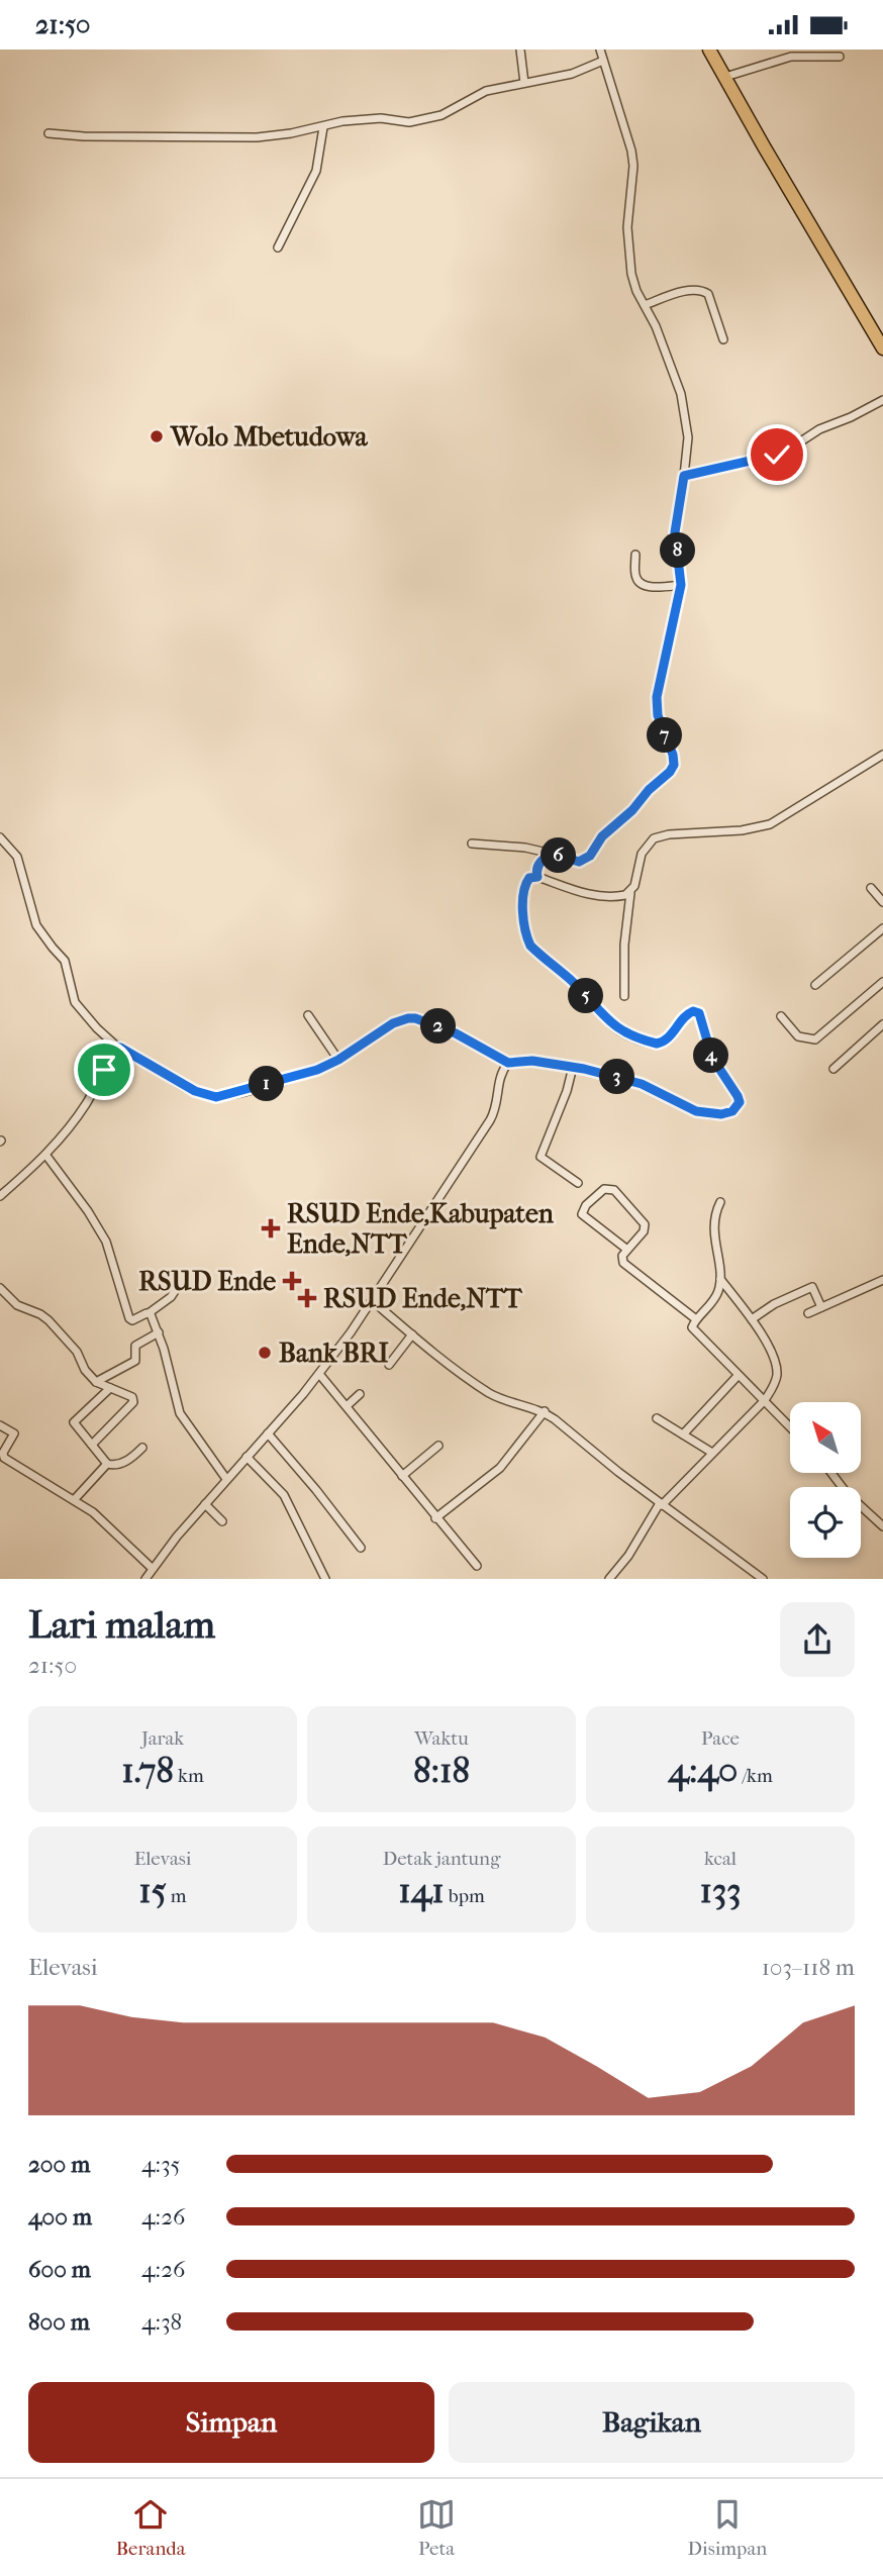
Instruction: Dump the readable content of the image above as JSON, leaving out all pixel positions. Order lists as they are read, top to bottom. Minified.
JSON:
{"places":{"other":["Wolo Mbetudowa","Bank BRI"],"health":["RSUD Ende,Kabupaten Ende,NTT","RSUD Ende","RSUD Ende,NTT"]},"north":"top left","page":{"status":"21:50","pins":["8","7","6","5","2","4","3","1"],"heading":["Lari malam","21:50"],"stats":[["Jarak","1.78 km"],["Waktu","8:18"],["Pace","4:40 /km"],["Elevasi","15 m"],["Detak jantung","141 bpm"],["kcal","133"]],"chart":["Elevasi","103–118 m"],"list":[{"name":"200 m","note":"4:35"},{"name":"400 m","note":"4:26"},{"name":"600 m","note":"4:26"},{"name":"800 m","note":"4:38"}],"buttons":["Simpan","Bagikan"],"tabs":["Beranda","Peta","Disimpan"]}}
